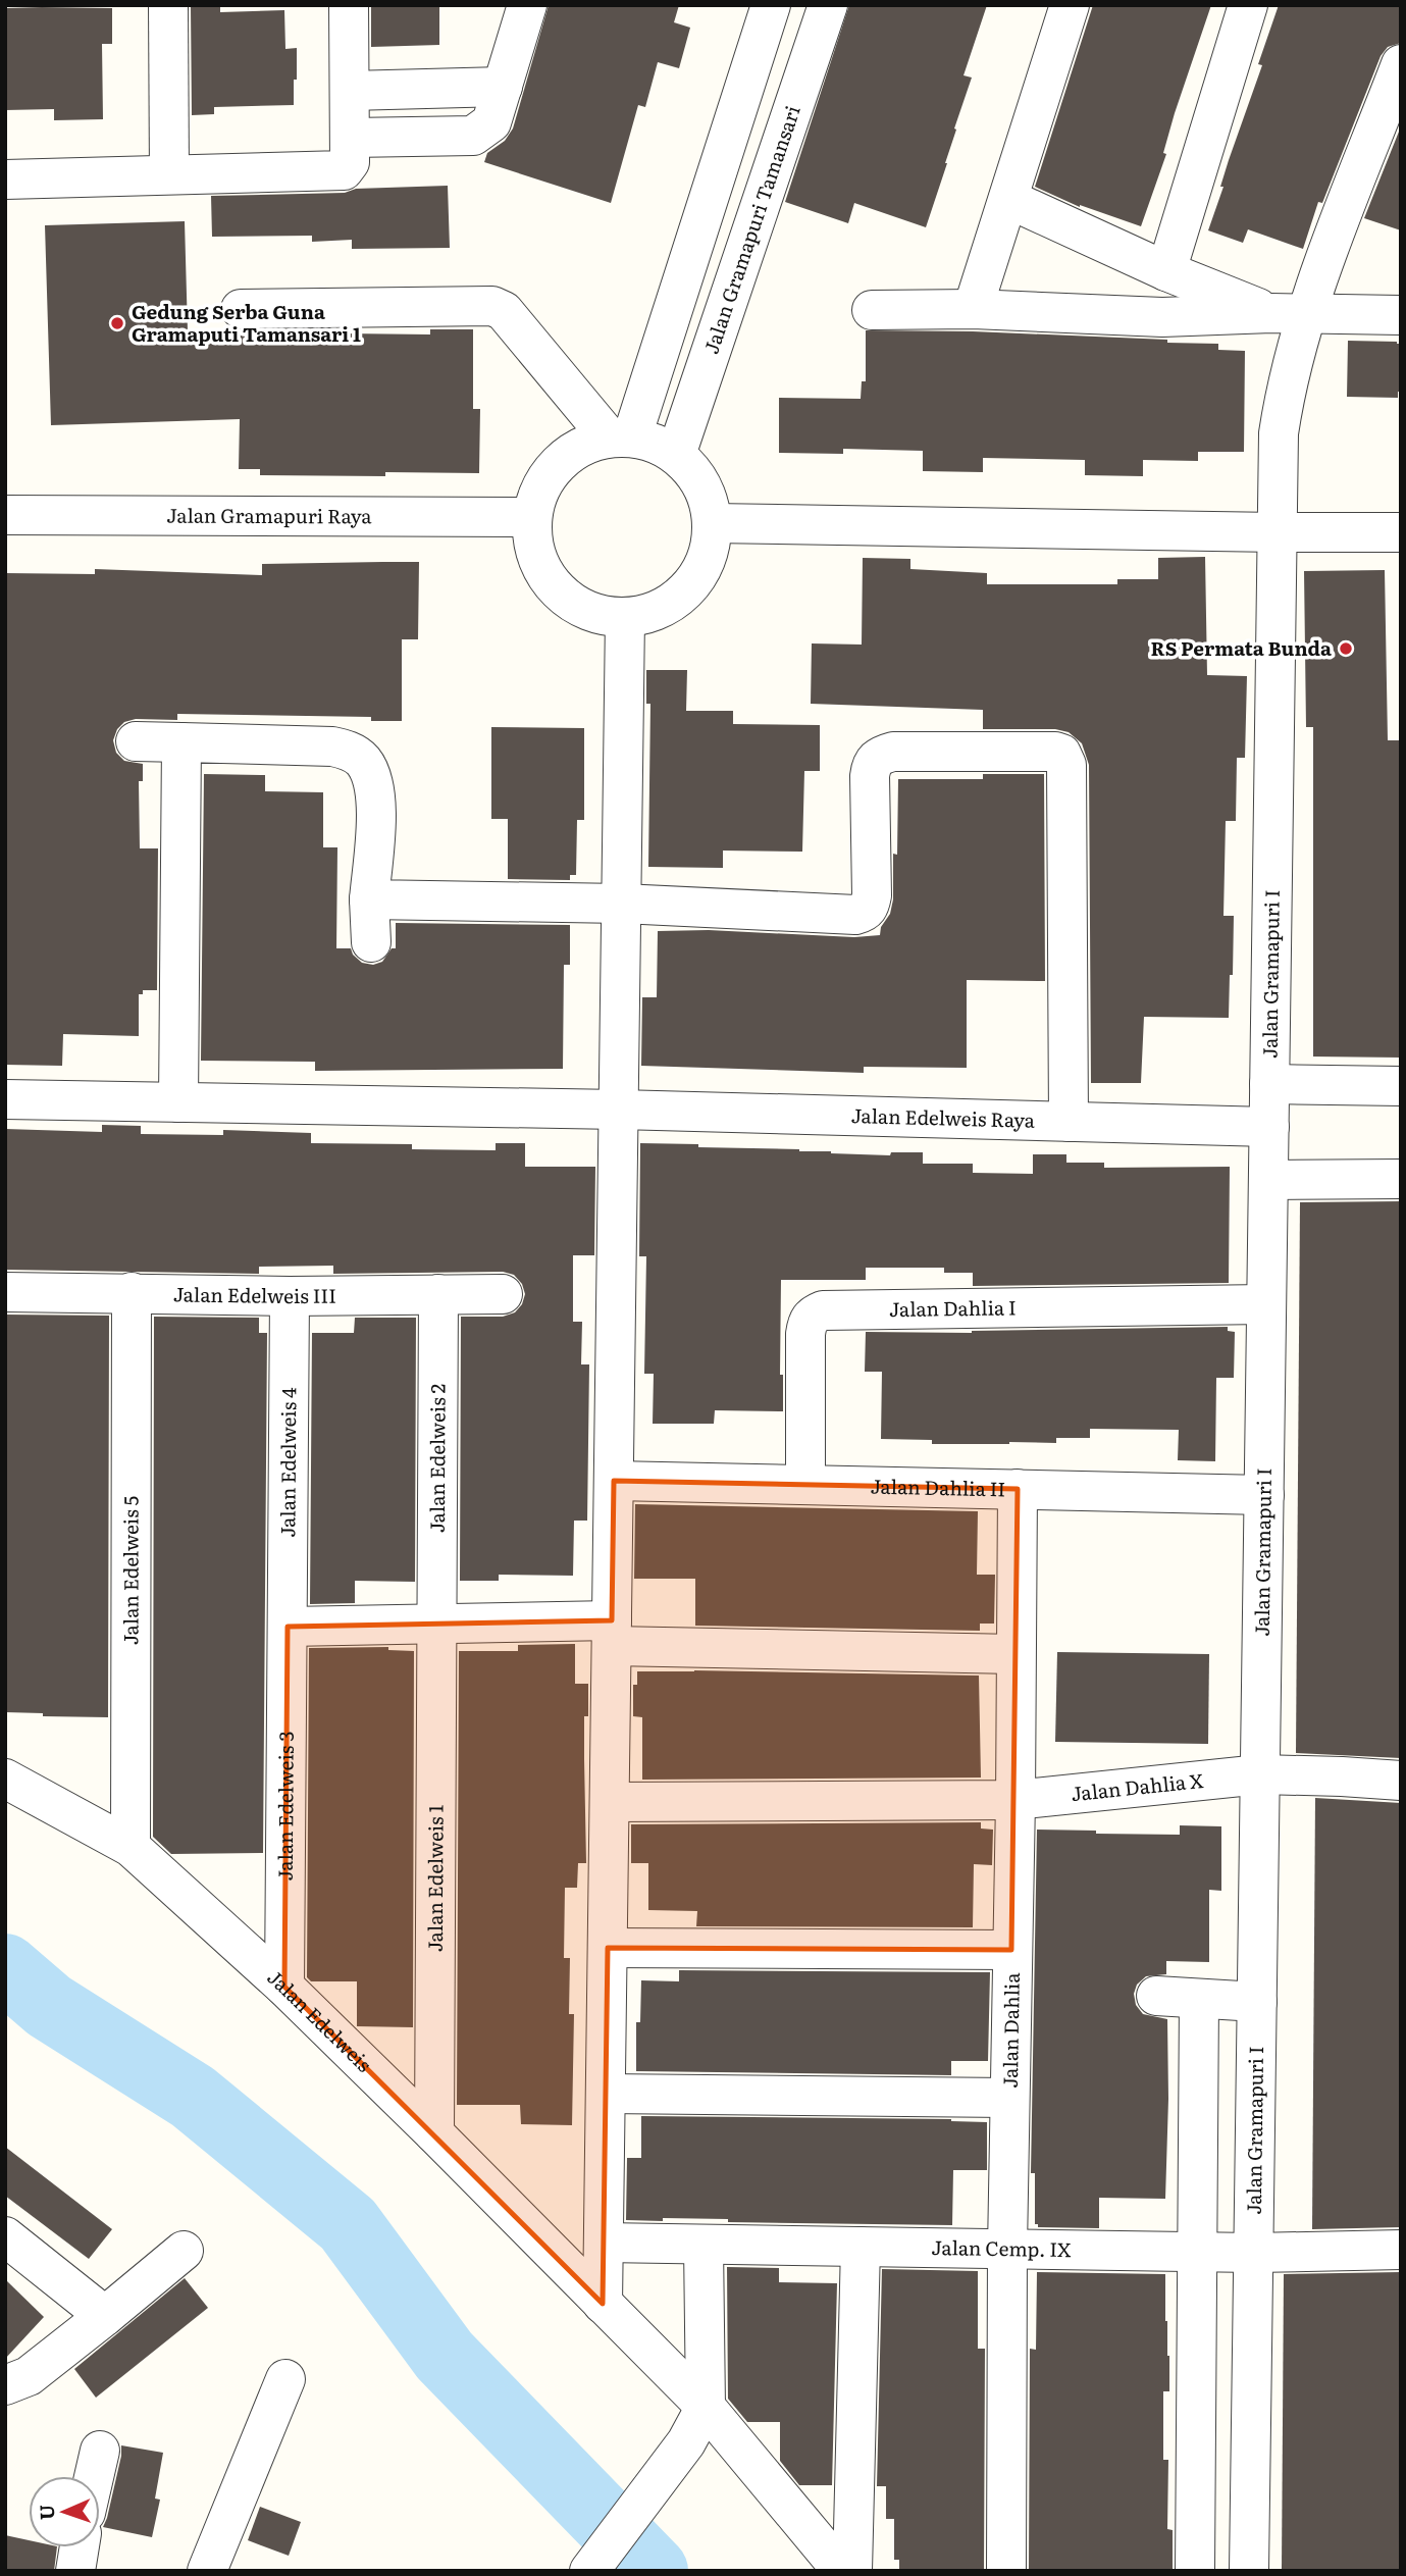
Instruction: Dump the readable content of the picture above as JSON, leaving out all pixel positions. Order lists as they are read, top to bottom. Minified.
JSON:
{"streets":{"street":["Jalan Gramapuri Tamansari","Jalan Gramapuri Raya","Jalan Gramapuri I","Jalan Edelweis Raya","Jalan Edelweis III","Jalan Dahlia I","Jalan Edelweis 2","Jalan Edelweis 4","Jalan Dahlia II","Jalan Edelweis 5","Jalan Dahlia X","Jalan Edelweis 3","Jalan Edelweis 1","Jalan Edelweis","Jalan Dahlia","Jalan Cemp. IX"]},"crossings":[["Jalan Gramapuri Tamansari","Jalan Gramapuri Raya"],["Jalan Gramapuri I","Jalan Edelweis Raya"],["Jalan Gramapuri I","Jalan Dahlia I"],["Jalan Gramapuri I","Jalan Dahlia II"],["Jalan Gramapuri I","Jalan Dahlia X"],["Jalan Gramapuri I","Jalan Cemp. IX"],["Jalan Edelweis III","Jalan Edelweis 2"],["Jalan Edelweis III","Jalan Edelweis 4"],["Jalan Edelweis III","Jalan Edelweis 5"],["Jalan Dahlia I","Jalan Dahlia II"],["Jalan Edelweis 2","Jalan Edelweis 1"],["Jalan Edelweis 4","Jalan Edelweis 3"],["Jalan Dahlia II","Jalan Dahlia"],["Jalan Edelweis 5","Jalan Edelweis"],["Jalan Dahlia X","Jalan Dahlia"],["Jalan Edelweis 3","Jalan Edelweis"],["Jalan Edelweis 1","Jalan Edelweis"],["Jalan Dahlia","Jalan Cemp. IX"]],"places":["Gedung Serba Guna Gramaputi Tamansari 1","RS Permata Bunda"],"north":"left"}
